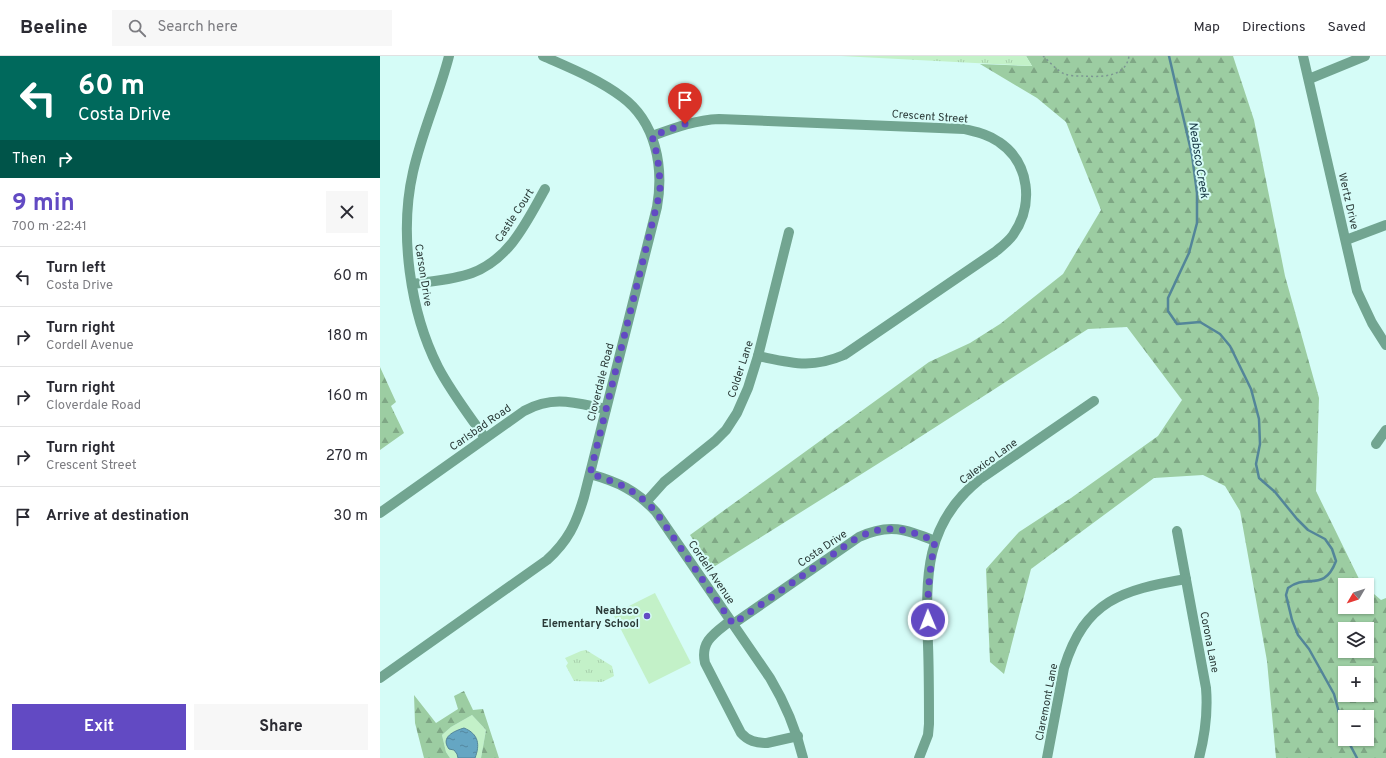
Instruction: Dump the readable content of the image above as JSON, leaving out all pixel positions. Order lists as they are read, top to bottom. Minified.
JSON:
{"streets":{"street":["Crescent Street","Wertz Drive","Castle Court","Carson Drive","Colder Lane","Cloverdale Road","Carlsbad Road","Calexico Lane","Costa Drive","Cordell Avenue","Corona Lane","Claremont Lane"]},"crossings":[["Crescent Street","Colder Lane"],["Crescent Street","Cloverdale Road"],["Castle Court","Carson Drive"],["Carson Drive","Carlsbad Road"],["Colder Lane","Cordell Avenue"],["Cloverdale Road","Carlsbad Road"],["Cloverdale Road","Cordell Avenue"],["Calexico Lane","Costa Drive"],["Costa Drive","Cordell Avenue"],["Corona Lane","Claremont Lane"]],"water":["Neabsco Creek"],"places":["Neabsco Elementary School"],"north":"bottom left","page":{"header":"Beeline","search":"Search here","nav":["Map","Directions","Saved"],"turn":["60 m","Costa Drive"],"then":"Then","heading":["9 min","700 m · 22:41"],"list":[{"name":"Turn left","note":"Costa Drive","value":"60 m"},{"name":"Turn right","note":"Cordell Avenue","value":"180 m"},{"name":"Turn right","note":"Cloverdale Road","value":"160 m"},{"name":"Turn right","note":"Crescent Street","value":"270 m"},{"name":"Arrive at destination","value":"30 m"}],"map_buttons":["+","−"],"buttons":["Exit","Share"]}}
